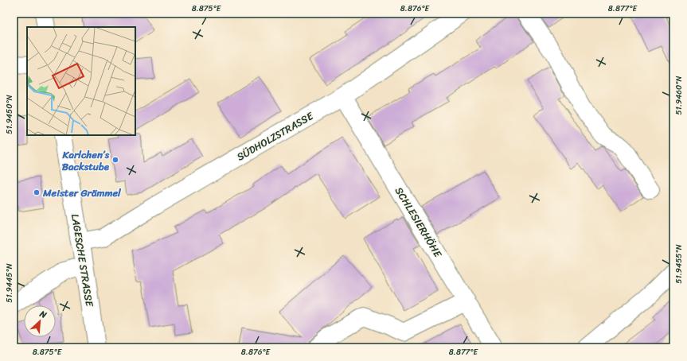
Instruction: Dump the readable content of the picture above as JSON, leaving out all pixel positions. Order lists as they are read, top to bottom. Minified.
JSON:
{"streets":{"street":["SÜDHOLZSTRASSE","SCHLESIERHÖHE","LAGESCHE STRASSE"]},"crossings":[["SÜDHOLZSTRASSE","SCHLESIERHÖHE"],["SÜDHOLZSTRASSE","LAGESCHE STRASSE"]],"places":["Karlchen’s Backstube","Meister Grämmel"],"north":"top right","coordinates":["8.875°E","8.876°E","8.877°E","51.9460°N","51.9450°N","51.9455°N","51.9445°N"]}
